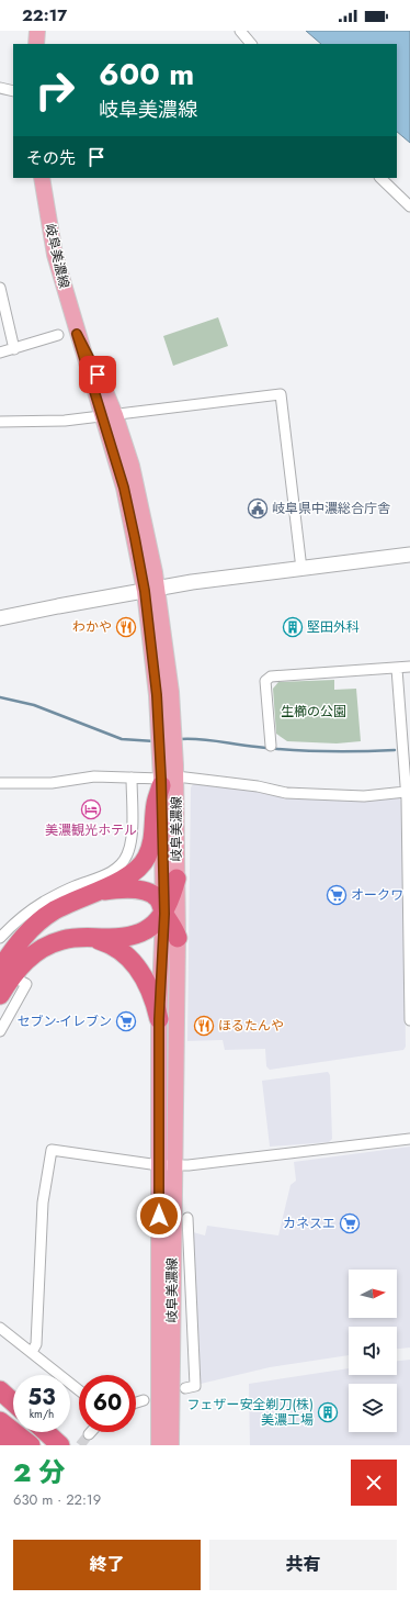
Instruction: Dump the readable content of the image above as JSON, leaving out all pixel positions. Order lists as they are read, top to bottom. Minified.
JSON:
{"streets":{"main road":["岐阜美濃線"]},"parks":["生櫛の公園"],"places":{"public building":["岐阜県中濃総合庁舎"],"restaurant":["わかや","ほるたんや"],"building":["堅田外科","フェザー安全剃刀(株) 美濃工場"],"hotel":["美濃観光ホテル"],"supermarket":["オークワ","セブン-イレブン","カネスエ"]},"north":"right","page":{"status":"22:17","turn":["600 m","岐阜美濃線"],"then":"その先","speed":"53 km/h","limit":"60","heading":["2 分","630 m · 22:19"],"buttons":["終了","共有"]}}
